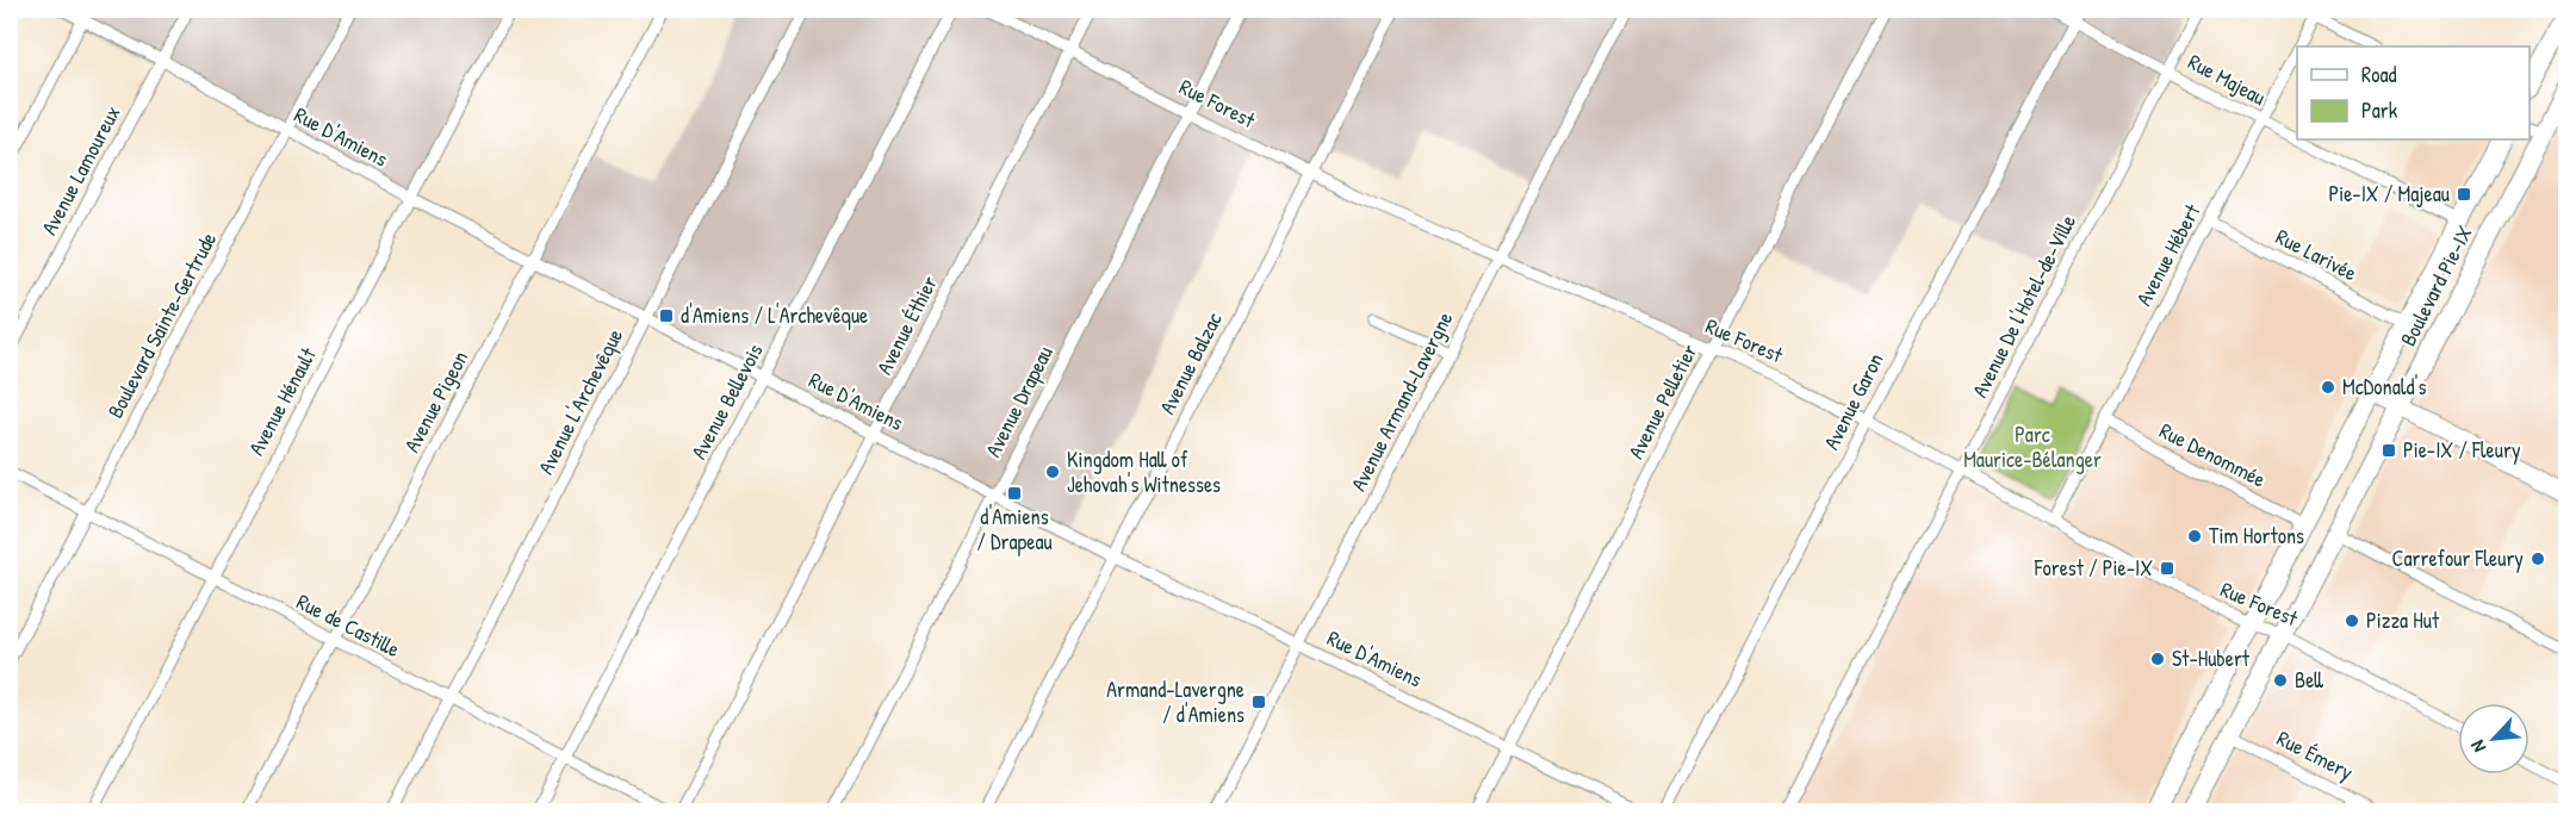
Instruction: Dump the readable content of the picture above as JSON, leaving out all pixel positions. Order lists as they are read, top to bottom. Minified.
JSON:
{"streets":{"main road":["Boulevard Pie-IX"],"street":["Rue Majeau","Rue Forest","Rue D'Amiens","Avenue Lamoureux","Avenue Hébert","Rue Larivée","Avenue De l'Hotel-de-Ville","Boulevard Sainte-Gertrude","Avenue Éthier","Avenue Balzac","Avenue Hénault","Avenue Pigeon","Avenue L'Archevêque","Avenue Bellevois","Avenue Drapeau","Avenue Armand-Lavergne","Avenue Pelletier","Avenue Garon","Rue Denommée","Rue de Castille","Rue Émery"]},"crossings":[["Rue Majeau","Avenue Hébert"],["Rue Majeau","Boulevard Pie-IX"],["Rue Majeau","Avenue De l'Hotel-de-Ville"],["Rue Majeau","Avenue Garon"],["Rue Forest","Avenue Hébert"],["Rue Forest","Boulevard Pie-IX"],["Rue Forest","Avenue De l'Hotel-de-Ville"],["Rue Forest","Avenue Éthier"],["Rue Forest","Avenue Balzac"],["Rue Forest","Avenue Drapeau"],["Rue Forest","Avenue Armand-Lavergne"],["Rue Forest","Avenue Pelletier"],["Rue Forest","Avenue Garon"],["Rue D'Amiens","Avenue Lamoureux"],["Rue D'Amiens","Boulevard Sainte-Gertrude"],["Rue D'Amiens","Avenue Éthier"],["Rue D'Amiens","Avenue Balzac"],["Rue D'Amiens","Avenue Hénault"],["Rue D'Amiens","Avenue Pigeon"],["Rue D'Amiens","Avenue L'Archevêque"],["Rue D'Amiens","Avenue Bellevois"],["Rue D'Amiens","Avenue Drapeau"],["Rue D'Amiens","Avenue Armand-Lavergne"],["Rue D'Amiens","Avenue Pelletier"],["Avenue Hébert","Rue Larivée"],["Avenue Hébert","Rue Denommée"],["Rue Larivée","Boulevard Pie-IX"],["Boulevard Pie-IX","Rue Denommée"],["Boulevard Pie-IX","Rue Émery"],["Boulevard Sainte-Gertrude","Rue de Castille"],["Avenue Hénault","Rue de Castille"],["Avenue Pigeon","Rue de Castille"],["Avenue L'Archevêque","Rue de Castille"],["Avenue Bellevois","Rue de Castille"]],"parks":["Parc Maurice-Bélanger"],"places":{"transit":["Pie-IX / Majeau","d'Amiens / L'Archevêque","Pie-IX / Fleury","d'Amiens / Drapeau","Forest / Pie-IX","Armand-Lavergne / d'Amiens"],"other":["McDonald's","Kingdom Hall of Jehovah's Witnesses","Tim Hortons","Carrefour Fleury","Pizza Hut","St-Hubert","Bell"]},"legend":["Road","Park"],"north":"bottom left"}
